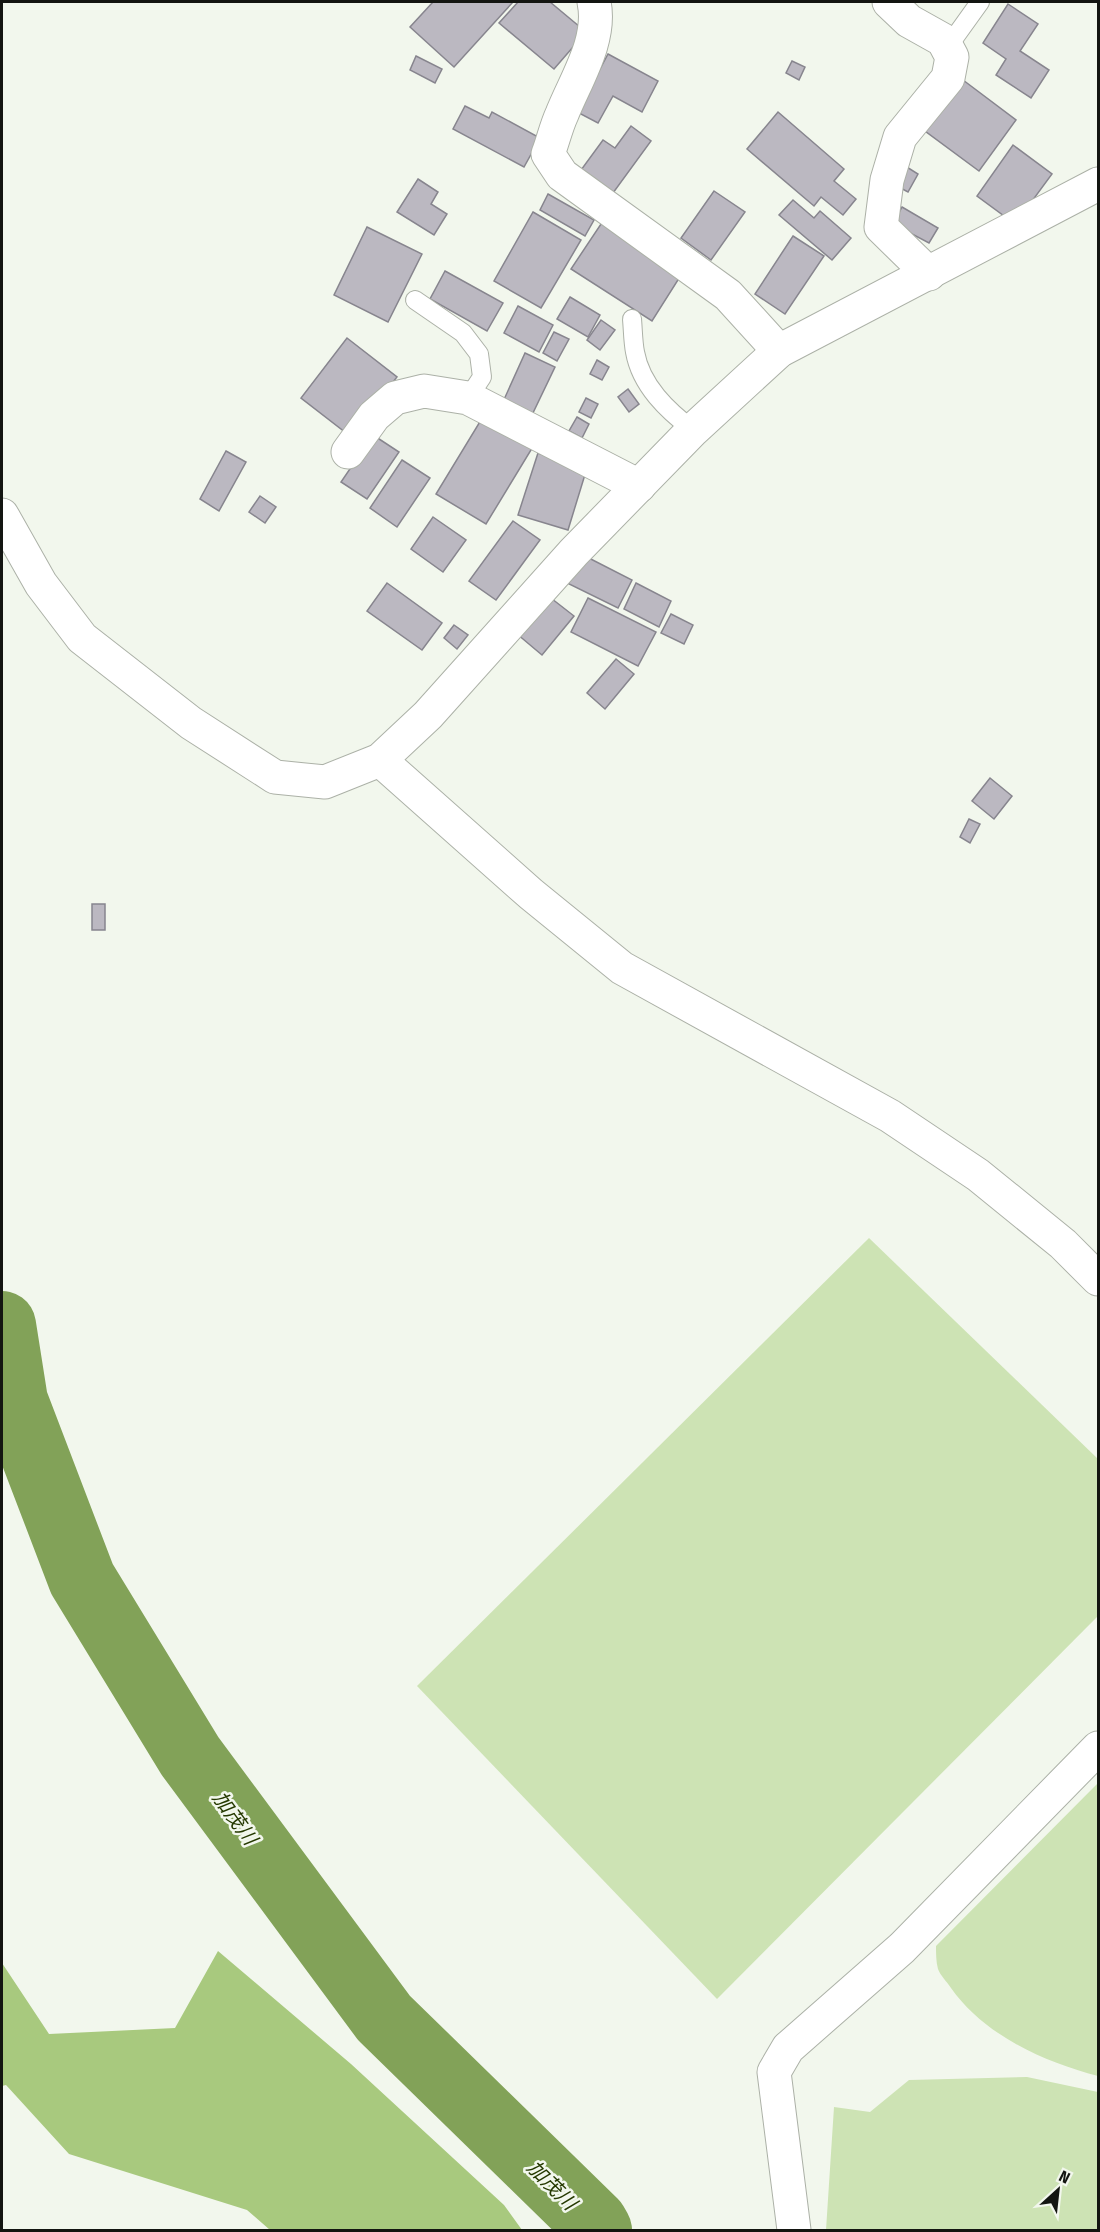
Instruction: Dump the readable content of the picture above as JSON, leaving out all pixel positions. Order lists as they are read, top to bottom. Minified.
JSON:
{"water":["加茂川"],"north":"top right"}
